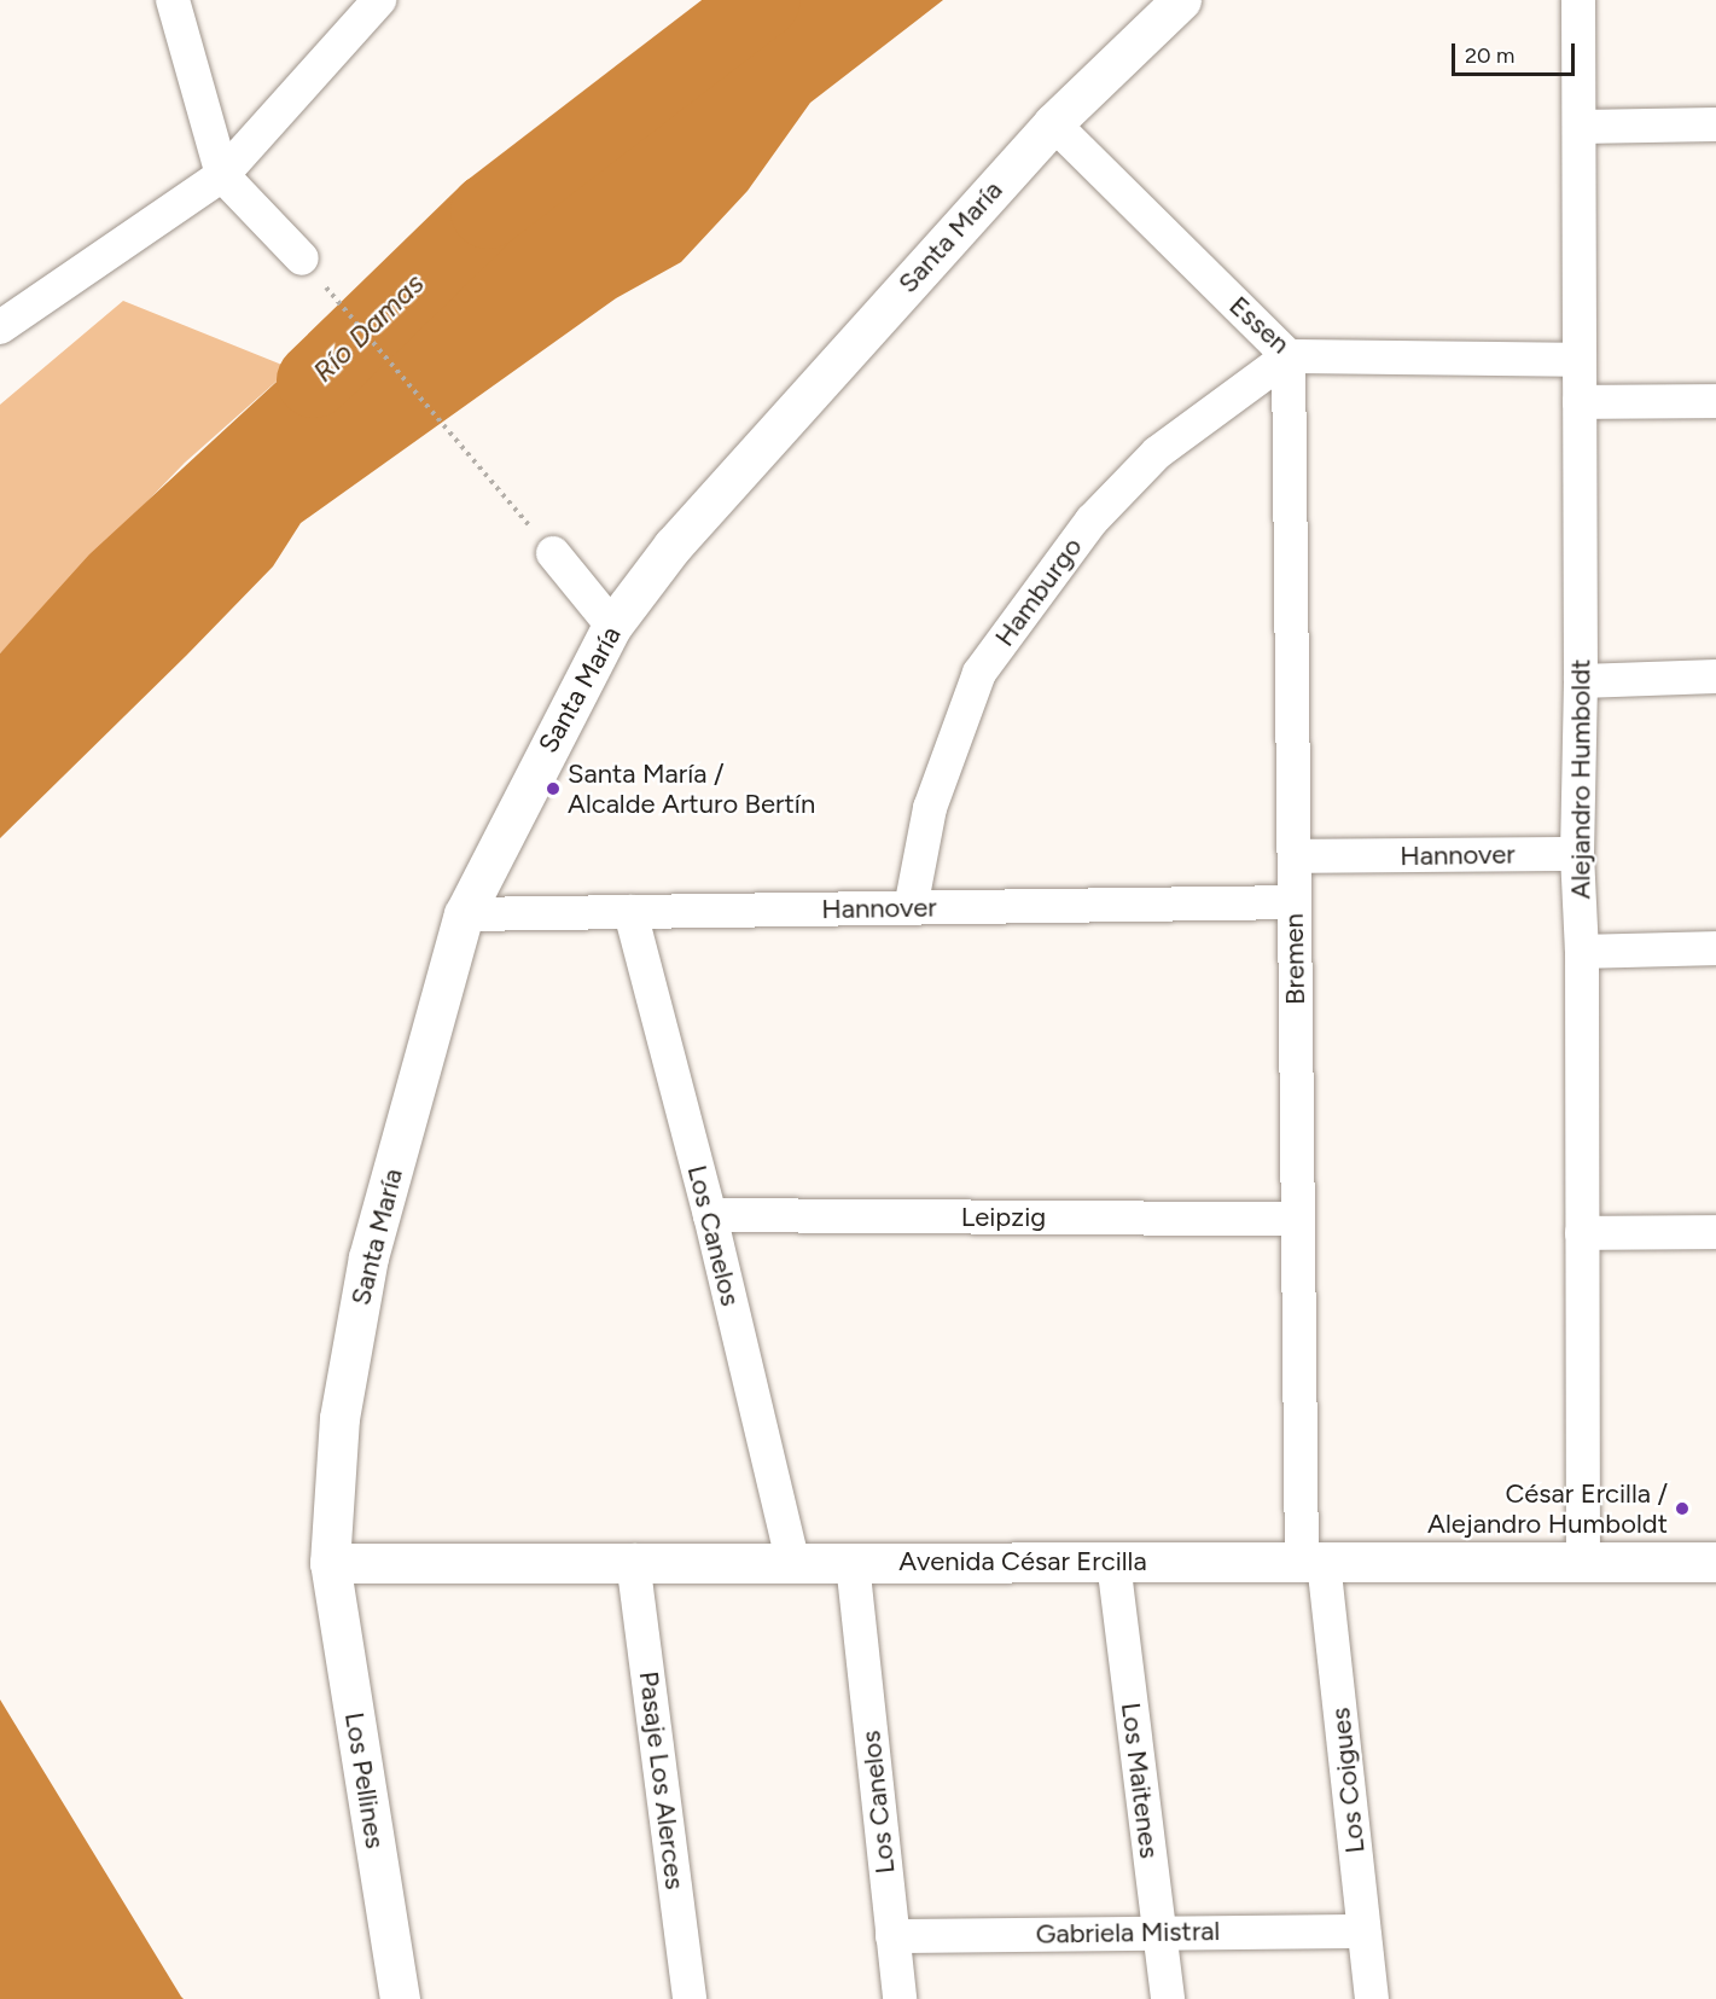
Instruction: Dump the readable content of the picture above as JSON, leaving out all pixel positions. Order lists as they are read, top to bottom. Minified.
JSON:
{"streets":{"street":["Santa María","Essen","Hamburgo","Alejandro Humboldt","Hannover","Bremen","Leipzig","Los Canelos","Avenida César Ercilla","Los Pellines","Pasaje Los Alerces","Los Maitenes","Los Coigues","Gabriela Mistral"]},"crossings":[["Santa María","Essen"],["Santa María","Hannover"],["Santa María","Avenida César Ercilla"],["Santa María","Los Pellines"],["Essen","Hamburgo"],["Essen","Alejandro Humboldt"],["Essen","Bremen"],["Hamburgo","Hannover"],["Hamburgo","Bremen"],["Alejandro Humboldt","Hannover"],["Alejandro Humboldt","Avenida César Ercilla"],["Hannover","Bremen"],["Hannover","Los Canelos"],["Bremen","Leipzig"],["Bremen","Avenida César Ercilla"],["Bremen","Los Coigues"],["Leipzig","Los Canelos"],["Los Canelos","Avenida César Ercilla"],["Los Canelos","Gabriela Mistral"],["Avenida César Ercilla","Los Pellines"],["Avenida César Ercilla","Pasaje Los Alerces"],["Avenida César Ercilla","Los Maitenes"],["Avenida César Ercilla","Los Coigues"],["Los Maitenes","Gabriela Mistral"],["Los Coigues","Gabriela Mistral"]],"water":["Río Damas"],"places":["Santa María / Alcalde Arturo Bertín","César Ercilla / Alejandro Humboldt"],"scale_bar":"20 m"}
